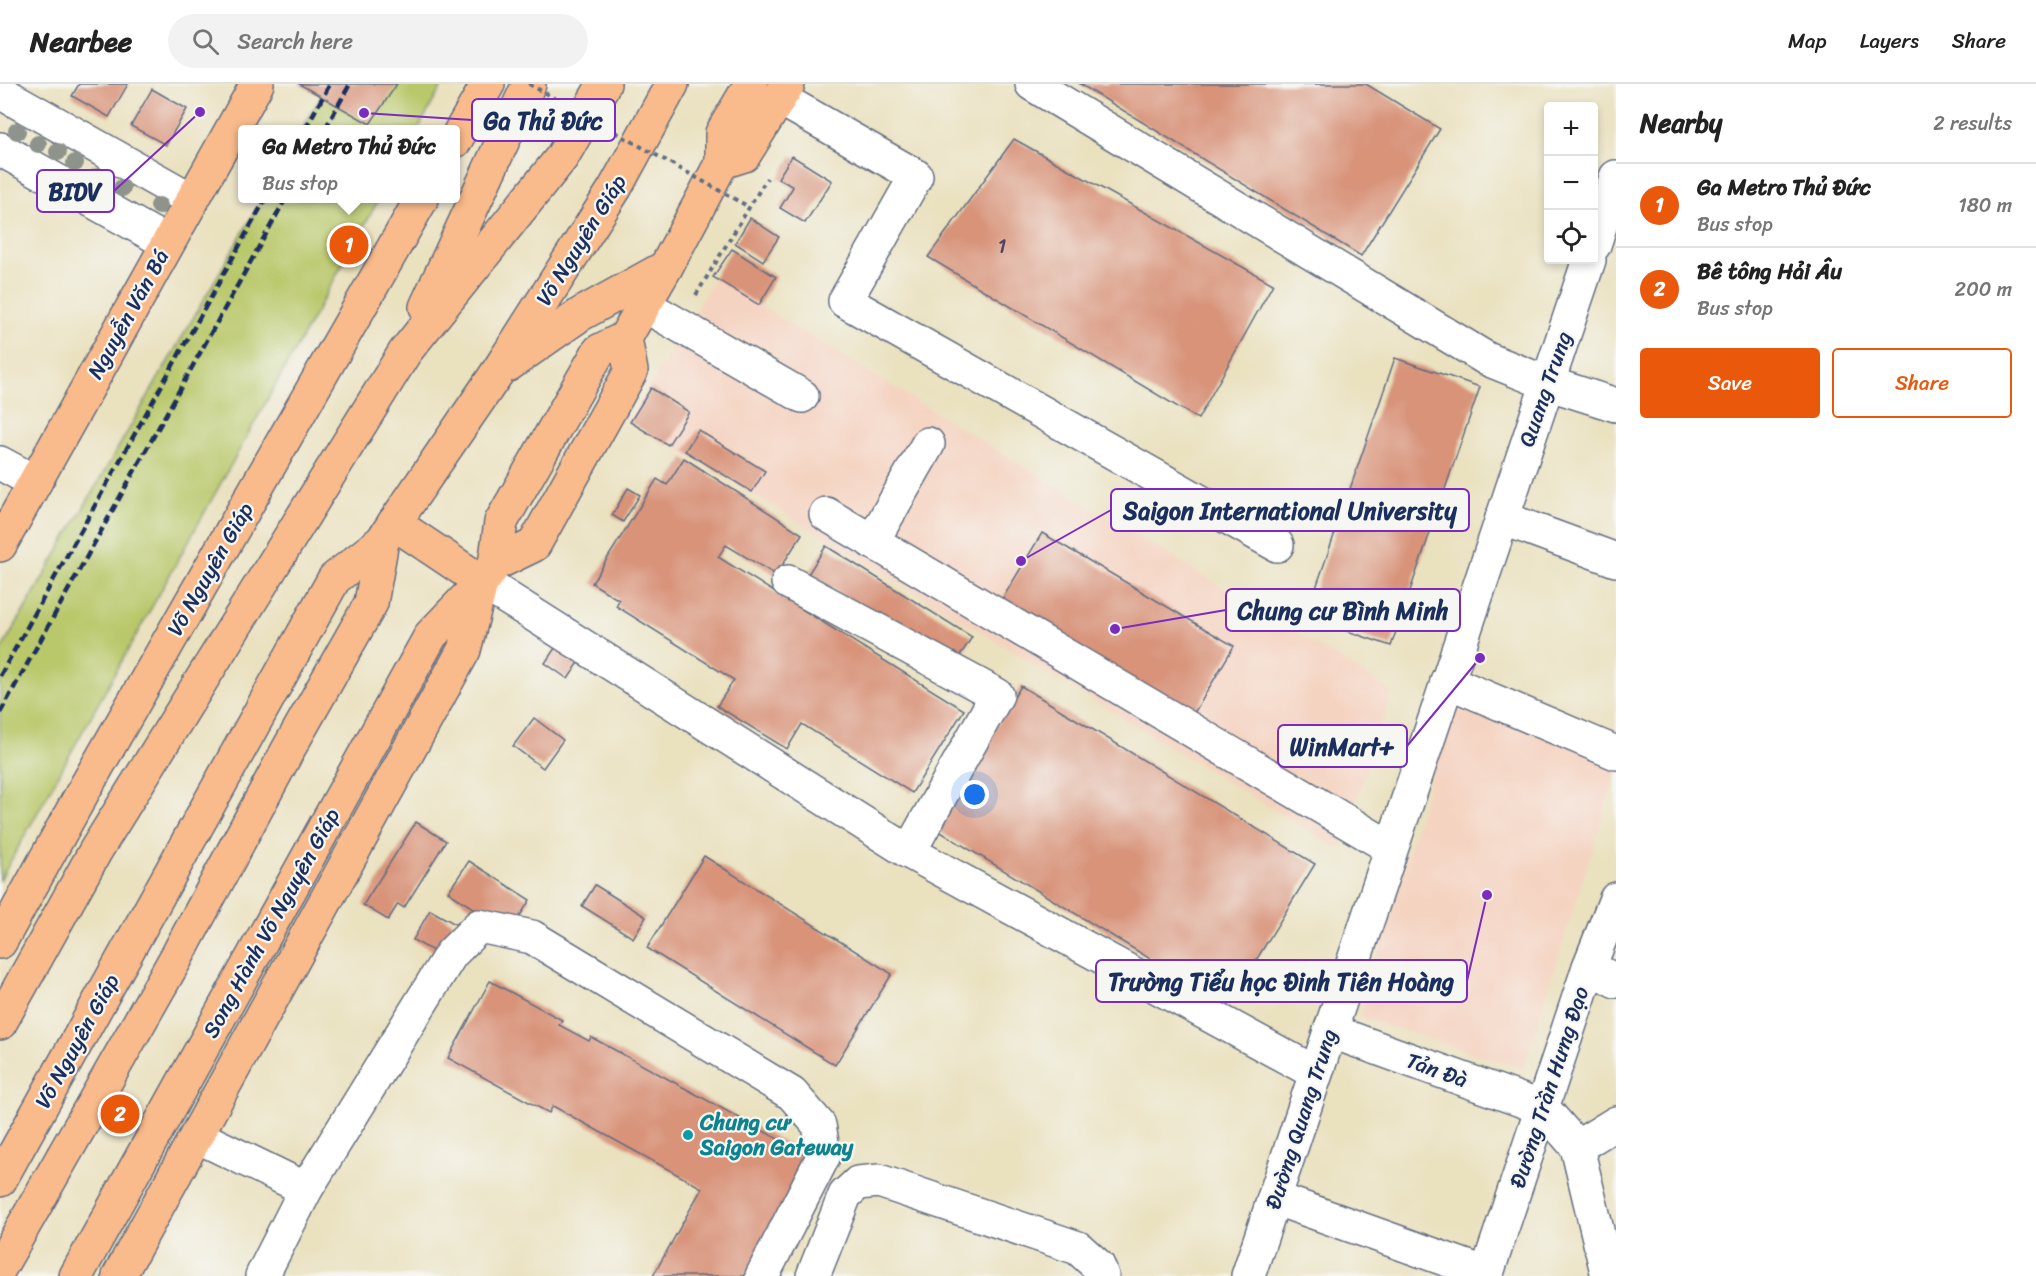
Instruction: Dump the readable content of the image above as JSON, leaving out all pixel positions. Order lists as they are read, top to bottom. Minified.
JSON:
{"streets":{"main road":["Võ Nguyên Giáp","Nguyễn Văn Bá","Song Hành Võ Nguyên Giáp"],"street":["Quang Trung","Tản Đà","Đường Trần Hưng Đạo","Đường Quang Trung"]},"crossings":[["Quang Trung","Đường Quang Trung"],["Tản Đà","Đường Trần Hưng Đạo"],["Tản Đà","Đường Quang Trung"]],"places":["BIDV","Ga Thủ Đức","Saigon International University","Chung cư Bình Minh","WinMart+","Trường Tiểu học Đinh Tiên Hoàng","Chung cư Saigon Gateway"],"house_numbers":["1"],"page":{"header":"Nearbee","search":"Search here","nav":["Map","Layers","Share"],"heading":["Nearby","2 results"],"map_buttons":["+","−"],"popup":["Ga Metro Thủ Đức","Bus stop"],"list":[{"mark":"1","name":"Ga Metro Thủ Đức","note":"Bus stop","value":"180 m"},{"mark":"2","name":"Bê tông Hải Âu","note":"Bus stop","value":"200 m"}],"pins":["1","2"],"buttons":["Save","Share"]}}
